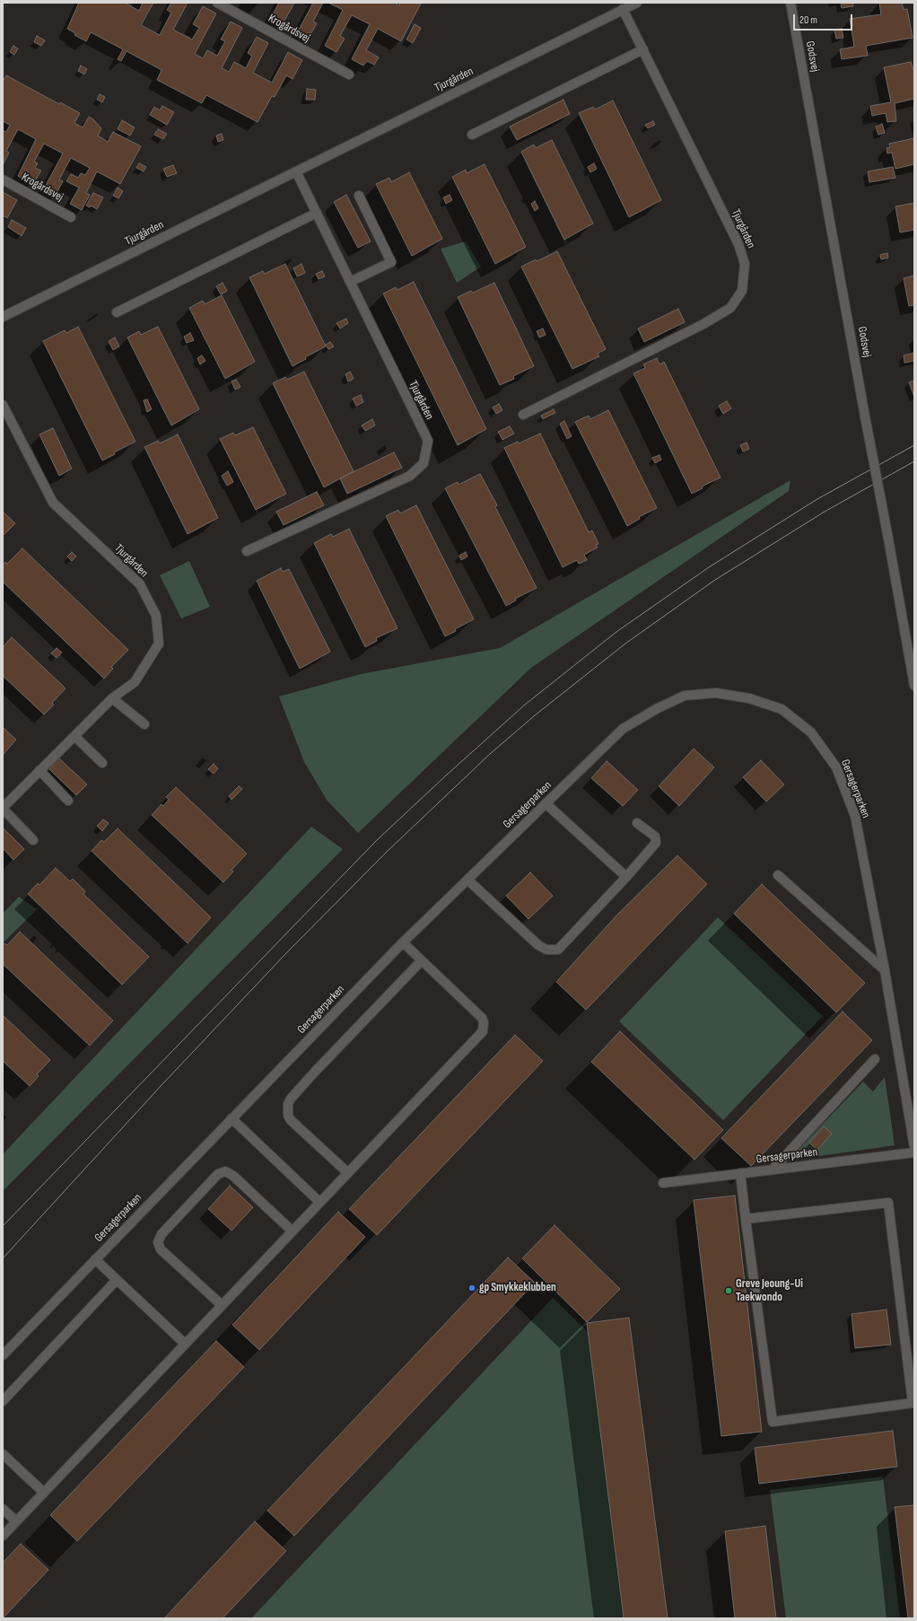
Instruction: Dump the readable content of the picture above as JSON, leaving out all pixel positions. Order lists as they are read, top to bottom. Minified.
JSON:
{"streets":{"street":["Krogårdsvej","Godsvej","Tjurgården","Gersagerparken"]},"places":["gp Smykkeklubben","Greve Jeoung-Ui Taekwondo"],"scale_bar":"20 m"}
